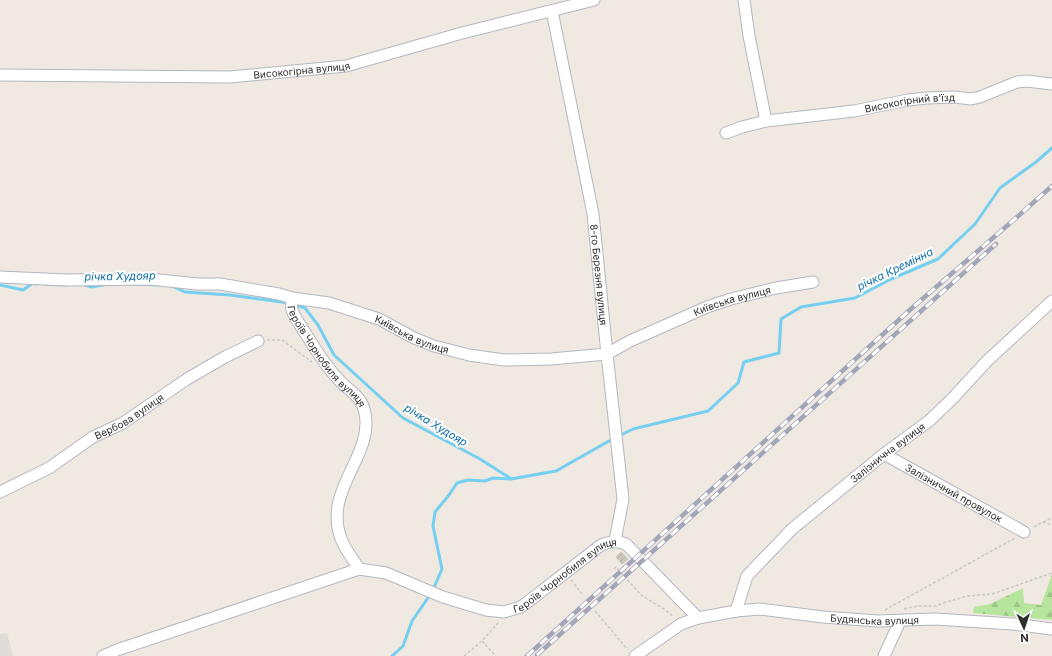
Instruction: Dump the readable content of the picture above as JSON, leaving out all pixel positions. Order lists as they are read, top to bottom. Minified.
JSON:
{"streets":{"street":["Високогірна вулиця","Високогірний в'їзд","8-го Березня вулиця","Київська вулиця","Героїв Чорнобиля вулиця","Вербова вулиця","Залізнична вулиця","Залізничний провулок","Будянська вулиця"]},"crossings":[["Високогірна вулиця","8-го Березня вулиця"],["8-го Березня вулиця","Київська вулиця"],["8-го Березня вулиця","Героїв Чорнобиля вулиця"],["Київська вулиця","Героїв Чорнобиля вулиця"],["Героїв Чорнобиля вулиця","Будянська вулиця"],["Залізнична вулиця","Залізничний провулок"],["Залізнична вулиця","Будянська вулиця"]],"water":["річка Кремінна","річка Худояр"],"north":"bottom"}
